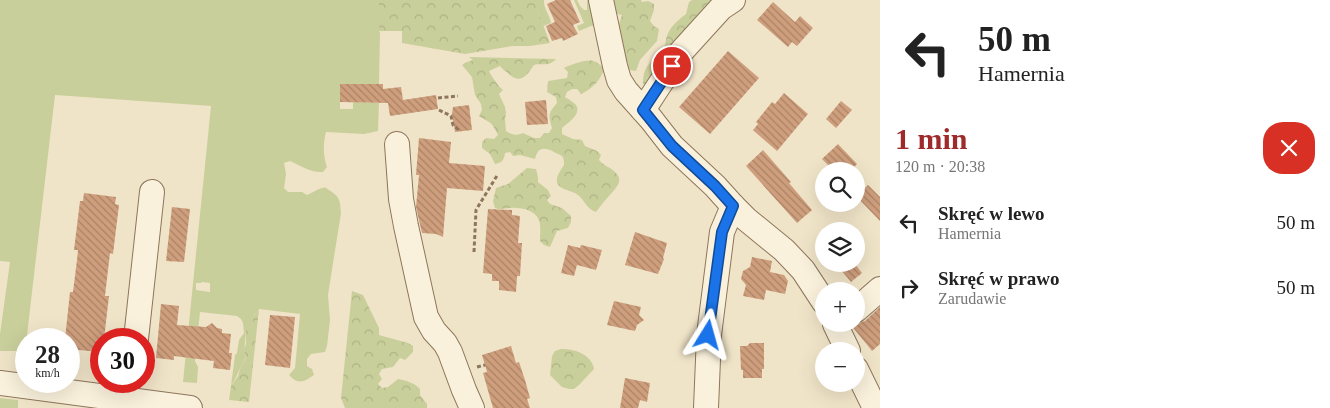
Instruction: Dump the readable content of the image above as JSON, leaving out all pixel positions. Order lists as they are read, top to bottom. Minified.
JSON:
{"page":{"turn":["50 m","Hamernia"],"heading":["1 min","120 m · 20:38"],"map_buttons":["+","−"],"list":[{"name":"Skręć w lewo","note":"Hamernia","value":"50 m"},{"name":"Skręć w prawo","note":"Zarudawie","value":"50 m"}],"speed":"28 km/h","limit":"30"}}
